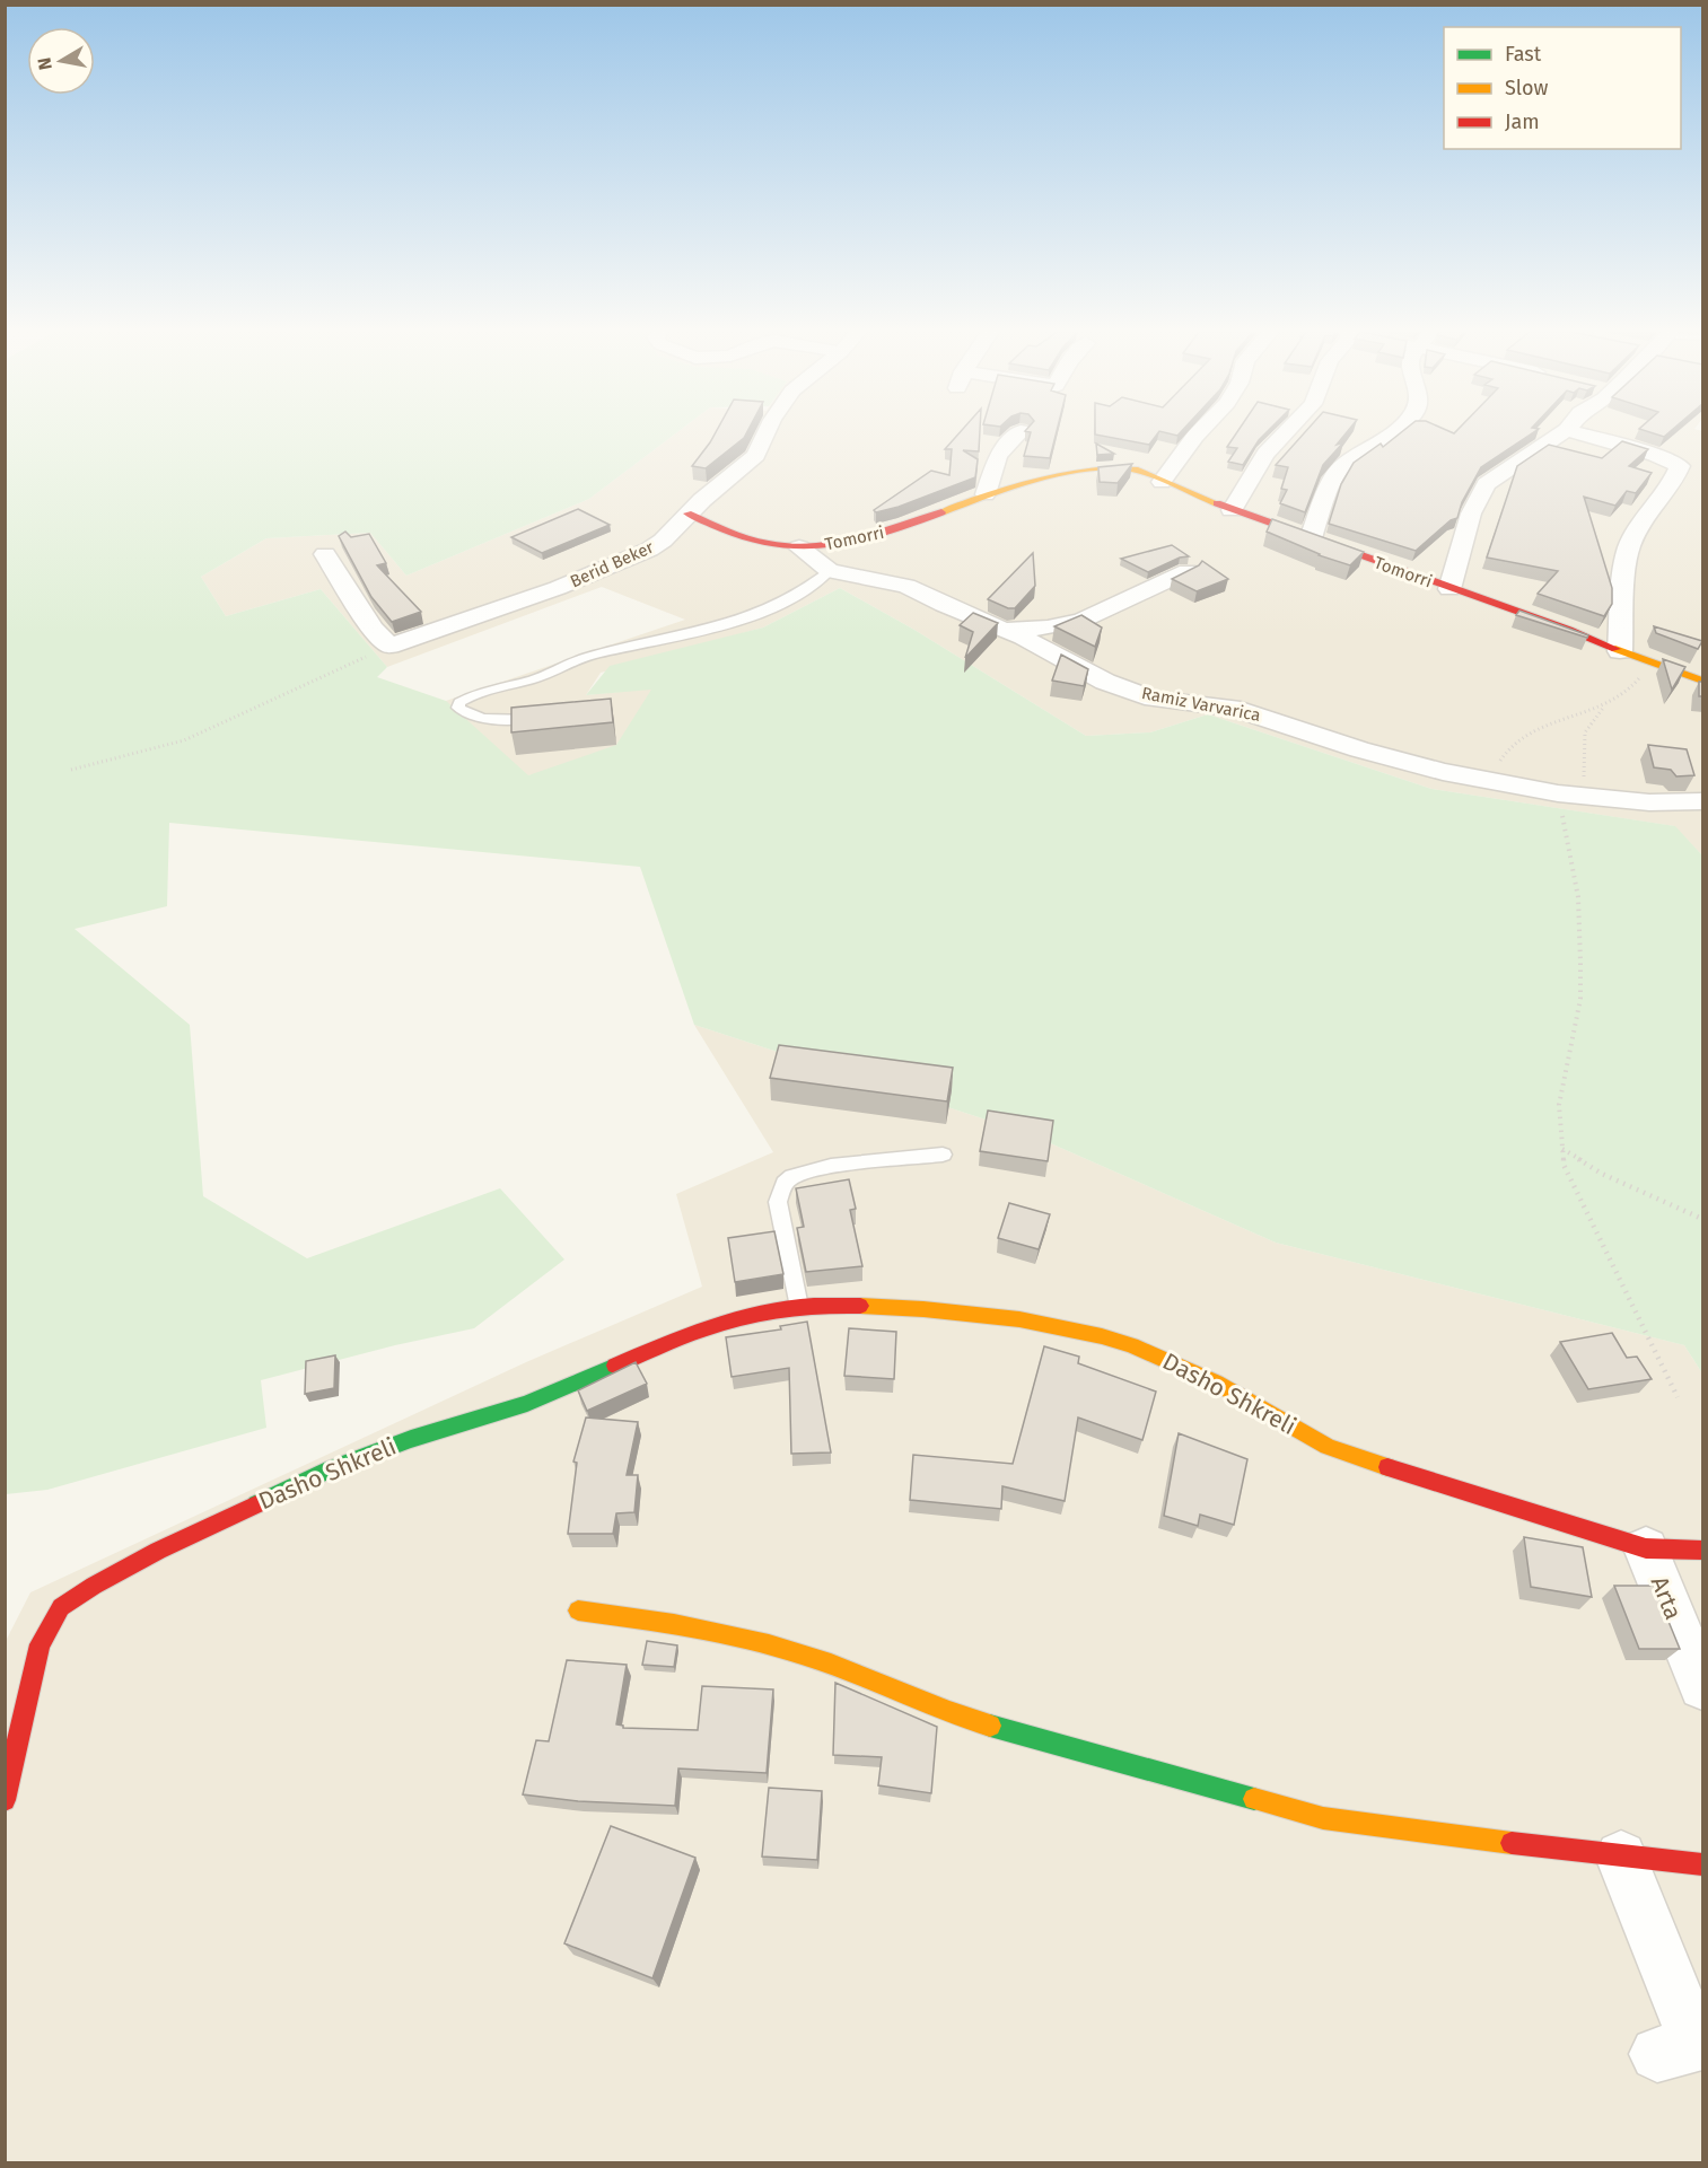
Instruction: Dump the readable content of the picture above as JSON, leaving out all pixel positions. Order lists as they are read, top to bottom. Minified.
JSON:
{"streets":{"street":["Tomorri","Berid Beker","Ramiz Varvarica","Dasho Shkreli","Arta"]},"crossings":[["Tomorri","Ramiz Varvarica"],["Berid Beker","Ramiz Varvarica"],["Dasho Shkreli","Arta"]],"legend":["Fast","Slow","Jam"],"north":"left"}
